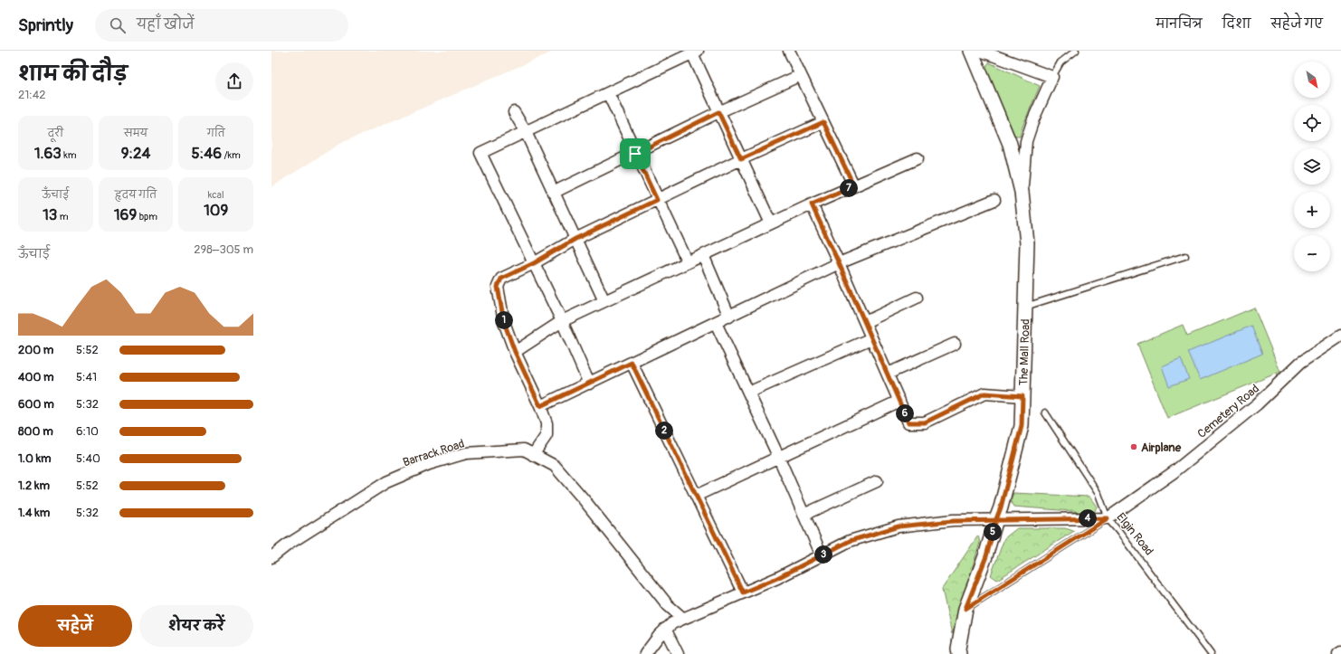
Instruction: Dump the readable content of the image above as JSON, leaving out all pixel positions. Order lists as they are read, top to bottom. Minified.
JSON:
{"streets":{"street":["The Mall Road","Cemetery Road","Barrack Road","Elgin Road"]},"crossings":[["The Mall Road","Cemetery Road"],["The Mall Road","Elgin Road"],["Cemetery Road","Elgin Road"],["Barrack Road","Elgin Road"]],"places":["Airplane"],"north":"bottom right","page":{"header":"Sprintly","search":"यहाँ खोजें","nav":["मानचित्र","दिशा","सहेजे गए"],"heading":["शाम की दौड़","21:42"],"map_buttons":["+","−"],"stats":[["दूरी","1.63 km"],["समय","9:24"],["गति","5:46 /km"],["ऊँचाई","13 m"],["हृदय गति","169 bpm"],["kcal","109"]],"pins":["7","1","6","2","4","5","3"],"chart":["ऊँचाई","298–305 m"],"list":[{"name":"200 m","note":"5:52"},{"name":"400 m","note":"5:41"},{"name":"600 m","note":"5:32"},{"name":"800 m","note":"6:10"},{"name":"1.0 km","note":"5:40"},{"name":"1.2 km","note":"5:52"},{"name":"1.4 km","note":"5:32"}],"buttons":["सहेजें","शेयर करें"]}}
